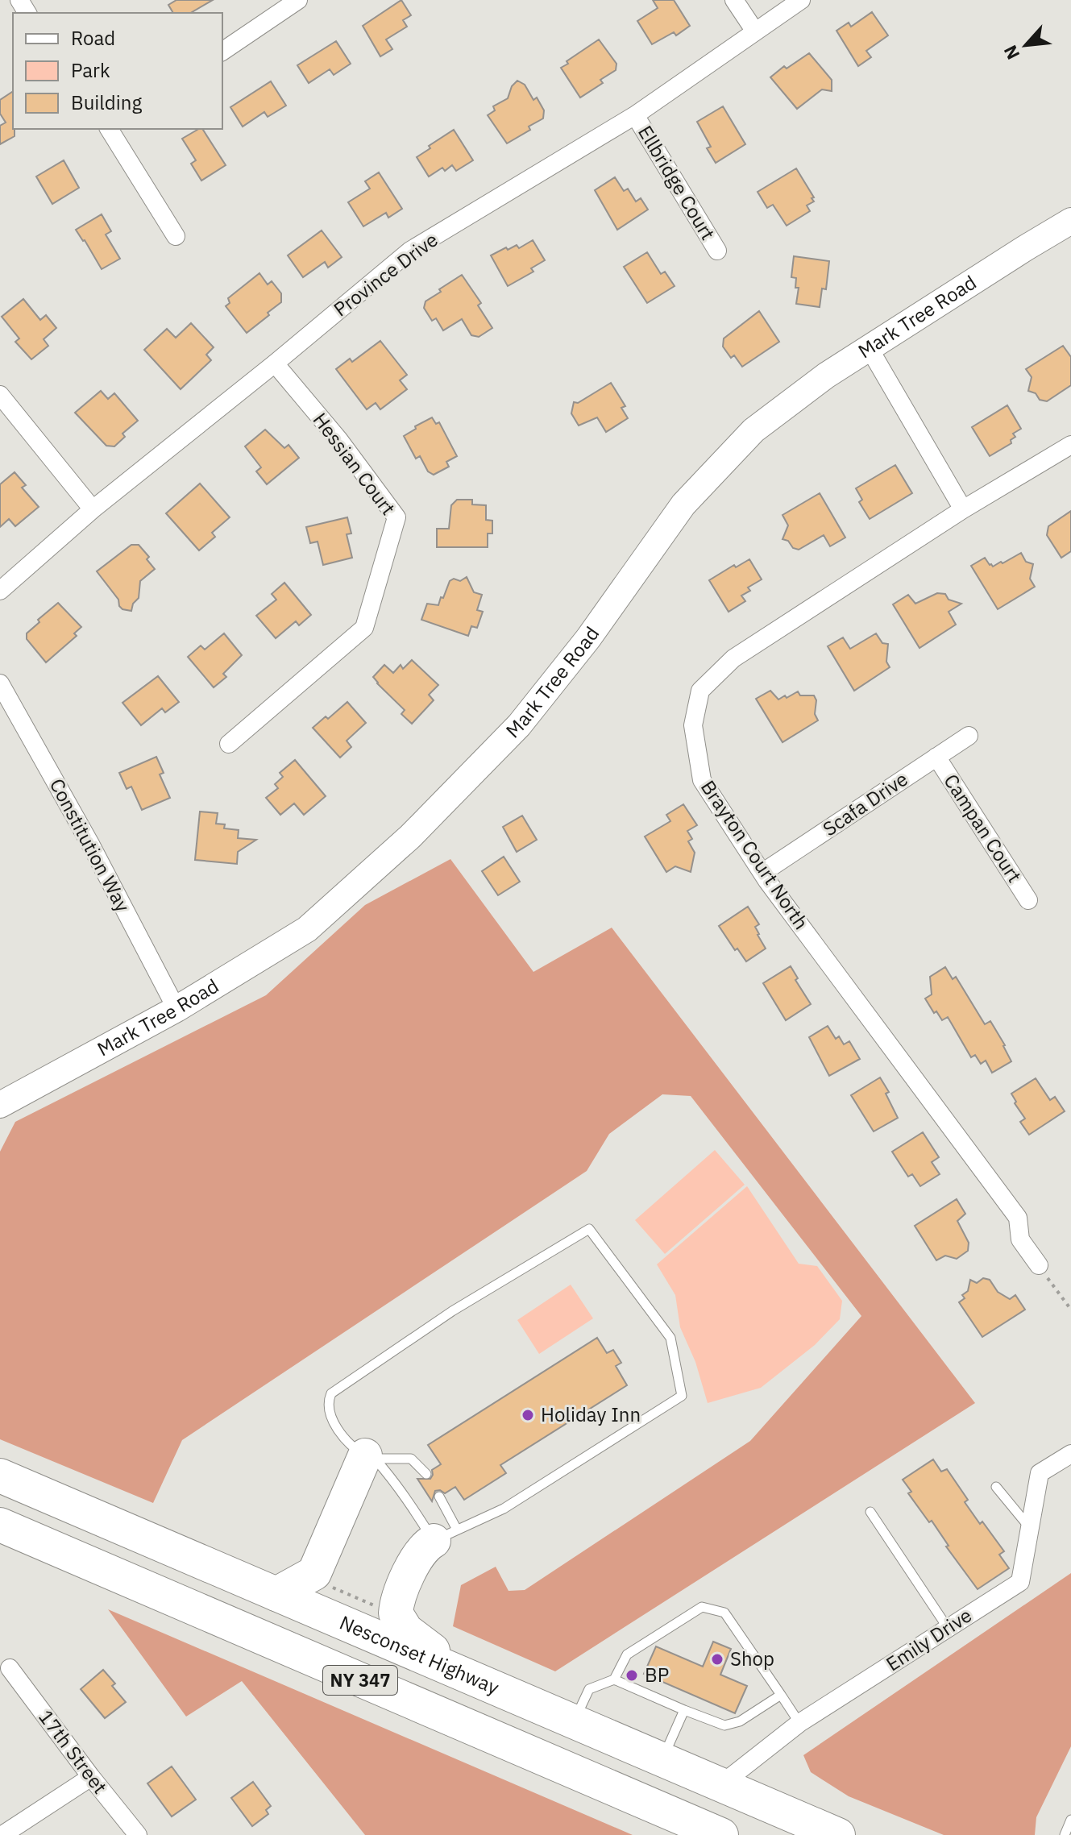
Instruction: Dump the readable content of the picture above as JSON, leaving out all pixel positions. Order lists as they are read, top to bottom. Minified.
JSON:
{"streets":{"highway":["Nesconset Highway","NY 347"],"main road":["Mark Tree Road"],"street":["Ellbridge Court","Province Drive","Hessian Court","Scafa Drive","Campan Court","Constitution Way","Brayton Court North","Emily Drive","17th Street"]},"crossings":[["Ellbridge Court","Province Drive"],["Province Drive","Hessian Court"],["Mark Tree Road","Constitution Way"],["Scafa Drive","Campan Court"],["Scafa Drive","Brayton Court North"],["Emily Drive","Nesconset Highway"]],"places":["Holiday Inn","Shop","BP"],"legend":["Road","Park","Building"],"north":"bottom left"}
